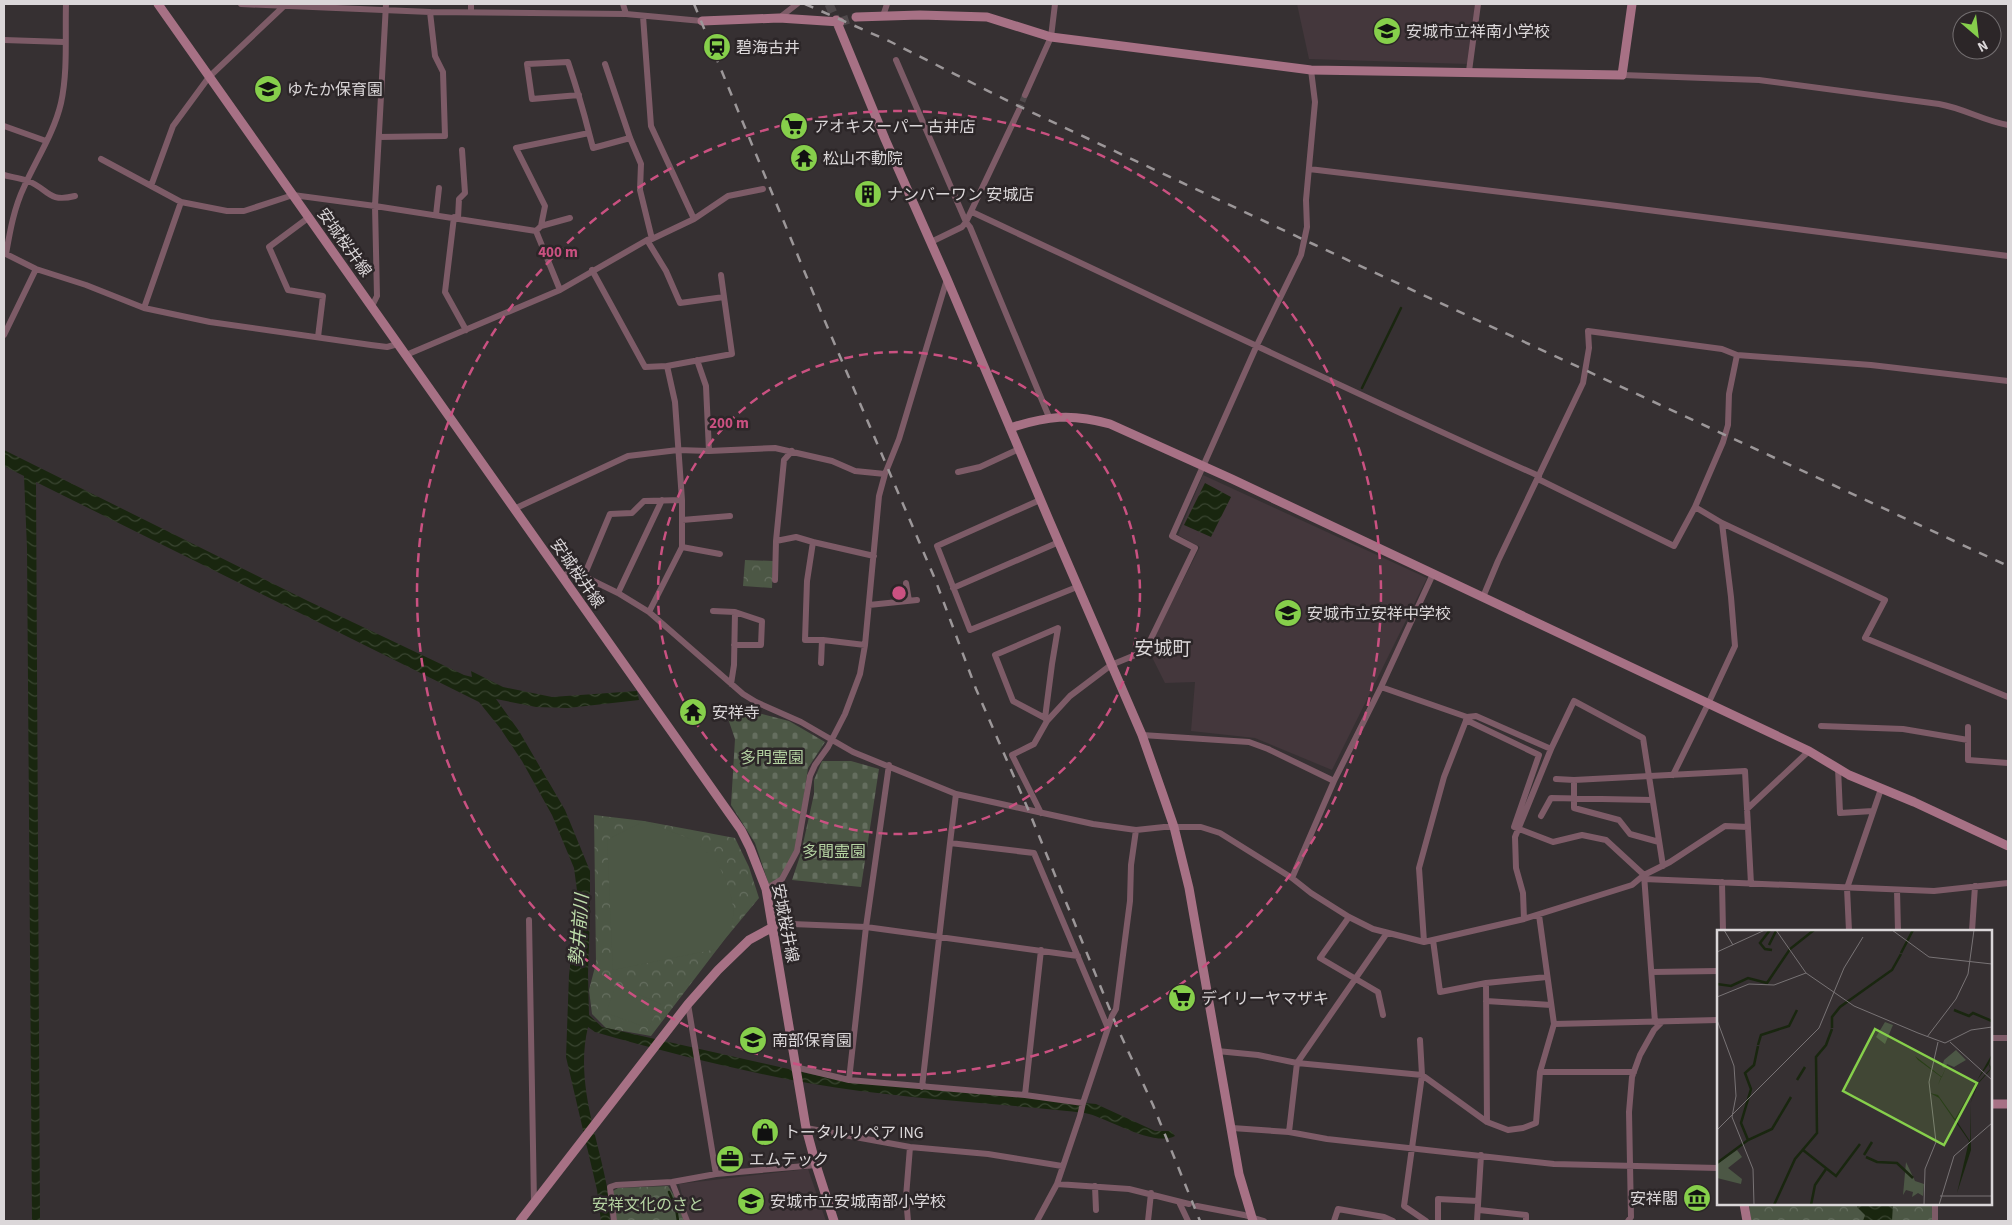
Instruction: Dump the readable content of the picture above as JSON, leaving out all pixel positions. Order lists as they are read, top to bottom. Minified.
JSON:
{"streets":{"street":["安城桜井線"]},"districts":["安城町"],"water":["勢井前川"],"parks":["多門霊園","多聞霊園","安祥文化のさと"],"places":{"school or university":["安城市立祥南小学校","ゆたか保育園","安城市立安祥中学校","南部保育園","安城市立安城南部小学校"],"station":["碧海古井"],"supermarket":["アオキスーパー 古井店","デイリーヤマザキ"],"temple":["松山不動院","安祥寺"],"building":["ナンバーワン 安城店"],"shop":["トータルリペア ING"],"office":["エムテック"],"museum":["安祥閣"]},"north":"bottom right","rings":["400 m","200 m"]}
